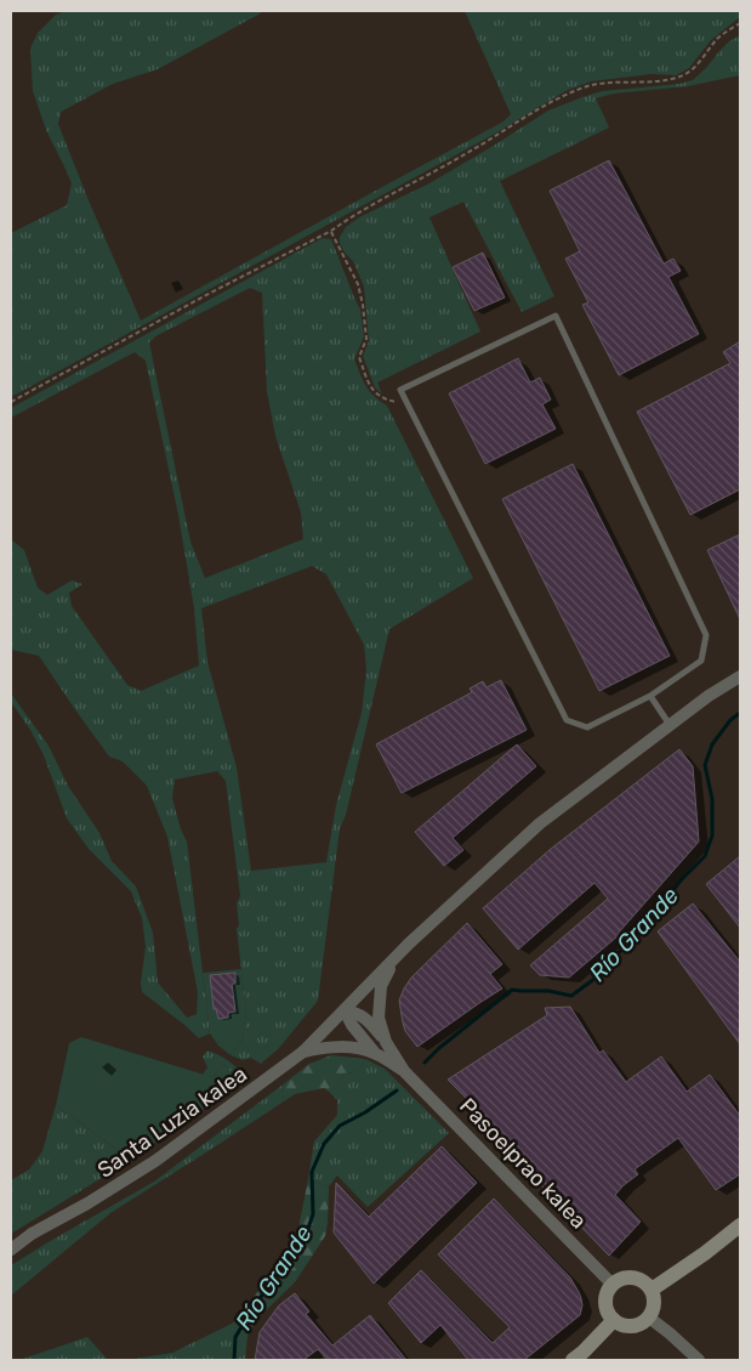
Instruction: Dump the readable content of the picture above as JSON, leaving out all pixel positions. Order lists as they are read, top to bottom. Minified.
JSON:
{"streets":{"street":["Santa Luzia kalea","Pasoelprao kalea"]},"water":["Río Grande"]}
